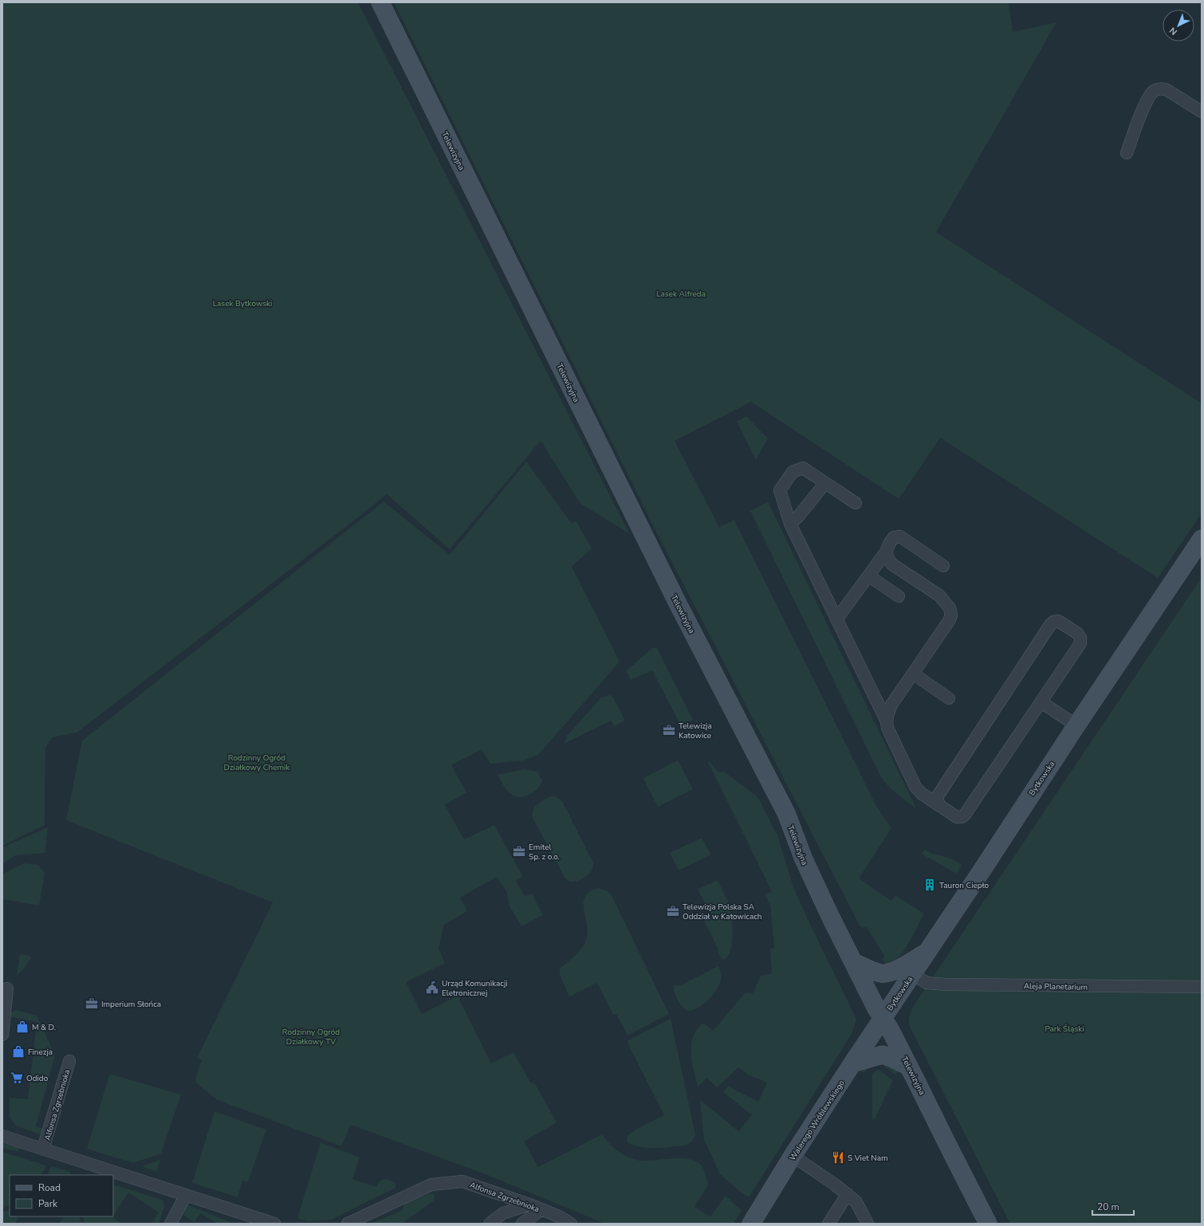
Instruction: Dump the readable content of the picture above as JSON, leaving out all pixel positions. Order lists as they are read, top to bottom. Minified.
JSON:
{"streets":{"street":["Telewizyjna","Bytkowska","Aleja Planetarium","Alfonsa Zgrzebnioka","Walerego Wróblewskiego"]},"crossings":[["Telewizyjna","Bytkowska"],["Telewizyjna","Walerego Wróblewskiego"],["Bytkowska","Aleja Planetarium"],["Bytkowska","Walerego Wróblewskiego"]],"parks":["Lasek Alfreda","Lasek Bytkowski","Rodzinny Ogród Działkowy Chemik","Park Śląski","Rodzinny Ogród Działkowy TV"],"places":{"office":["Telewizja Katowice","Emitel Sp. z o.o.","Telewizja Polska SA Oddział w Katowicach","Imperium Słońca"],"building":["Tauron Ciepło"],"public building":["Urząd Komunikacji Eletronicznej"],"shop":["M & D.","Finezja"],"supermarket":["Odido"],"restaurant":["S Viet Nam"]},"legend":["Road","Park"],"scale_bar":"20 m","north":"bottom left"}
